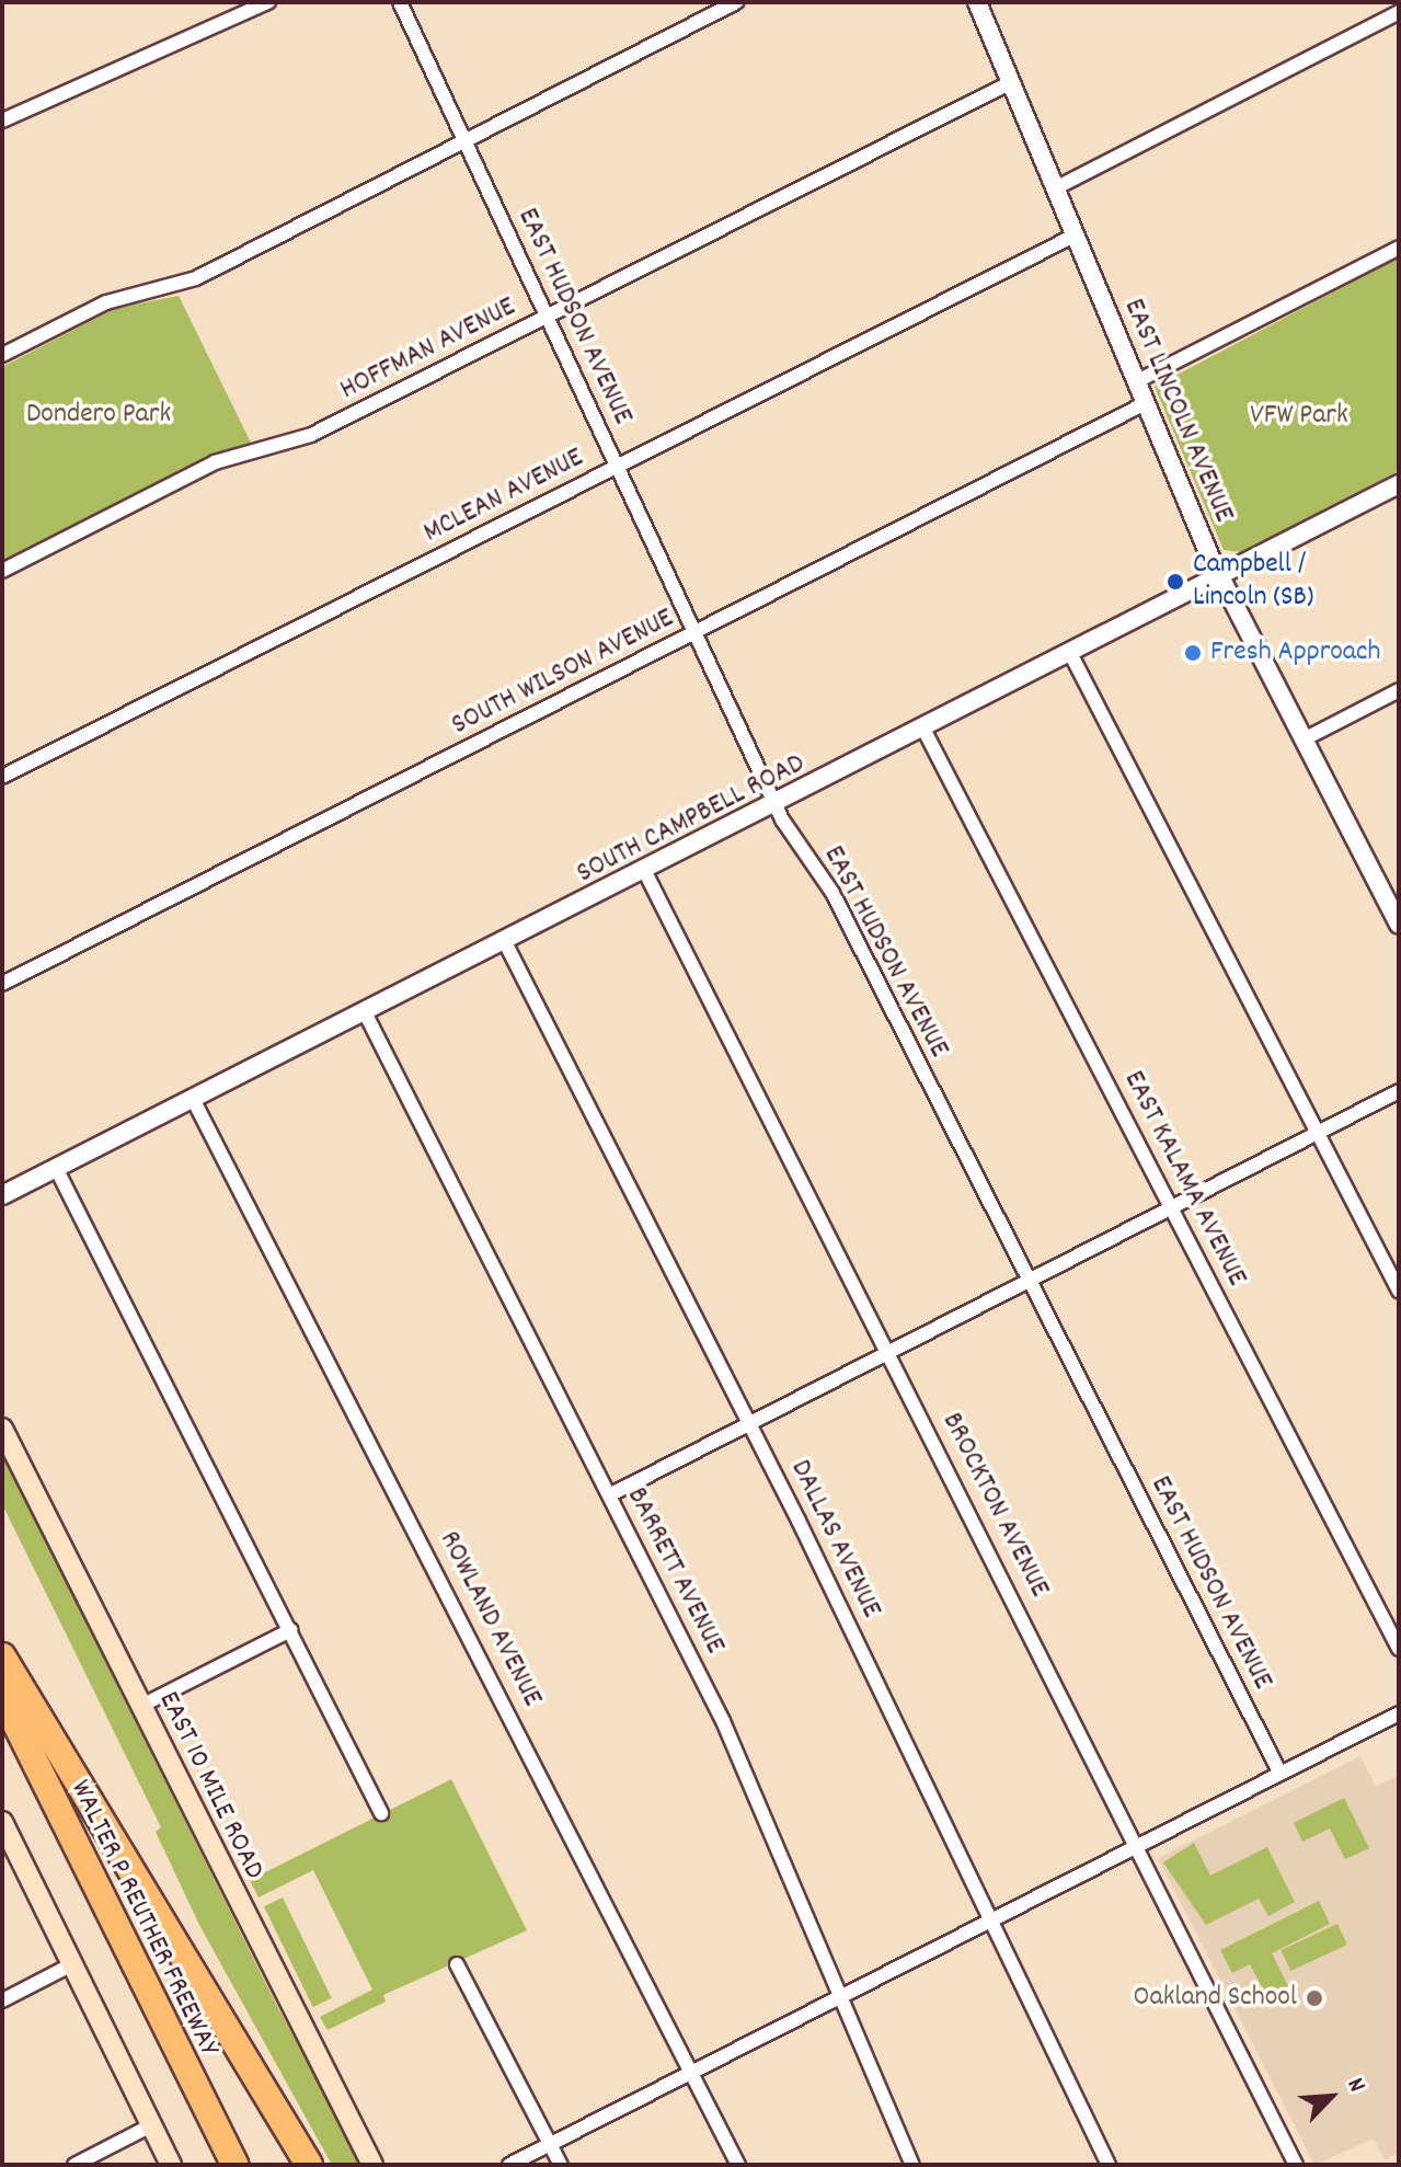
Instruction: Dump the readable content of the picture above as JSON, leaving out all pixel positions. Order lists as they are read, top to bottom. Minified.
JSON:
{"streets":{"highway":["WALTER P REUTHER FREEWAY"],"main road":["EAST 10 MILE ROAD"],"street":["EAST HUDSON AVENUE","HOFFMAN AVENUE","EAST LINCOLN AVENUE","MCLEAN AVENUE","SOUTH WILSON AVENUE","SOUTH CAMPBELL ROAD","EAST KALAMA AVENUE","BROCKTON AVENUE","DALLAS AVENUE","BARRETT AVENUE","ROWLAND AVENUE"]},"crossings":[["EAST HUDSON AVENUE","HOFFMAN AVENUE"],["EAST HUDSON AVENUE","MCLEAN AVENUE"],["EAST HUDSON AVENUE","SOUTH WILSON AVENUE"],["EAST HUDSON AVENUE","SOUTH CAMPBELL ROAD"],["HOFFMAN AVENUE","EAST LINCOLN AVENUE"],["EAST LINCOLN AVENUE","MCLEAN AVENUE"],["EAST LINCOLN AVENUE","SOUTH WILSON AVENUE"],["EAST LINCOLN AVENUE","SOUTH CAMPBELL ROAD"],["SOUTH CAMPBELL ROAD","EAST KALAMA AVENUE"],["SOUTH CAMPBELL ROAD","BROCKTON AVENUE"],["SOUTH CAMPBELL ROAD","DALLAS AVENUE"],["SOUTH CAMPBELL ROAD","BARRETT AVENUE"],["SOUTH CAMPBELL ROAD","ROWLAND AVENUE"]],"parks":["Dondero Park","VFW Park"],"places":["Campbell / Lincoln (SB)","Fresh Approach","Oakland School"],"north":"top right"}
